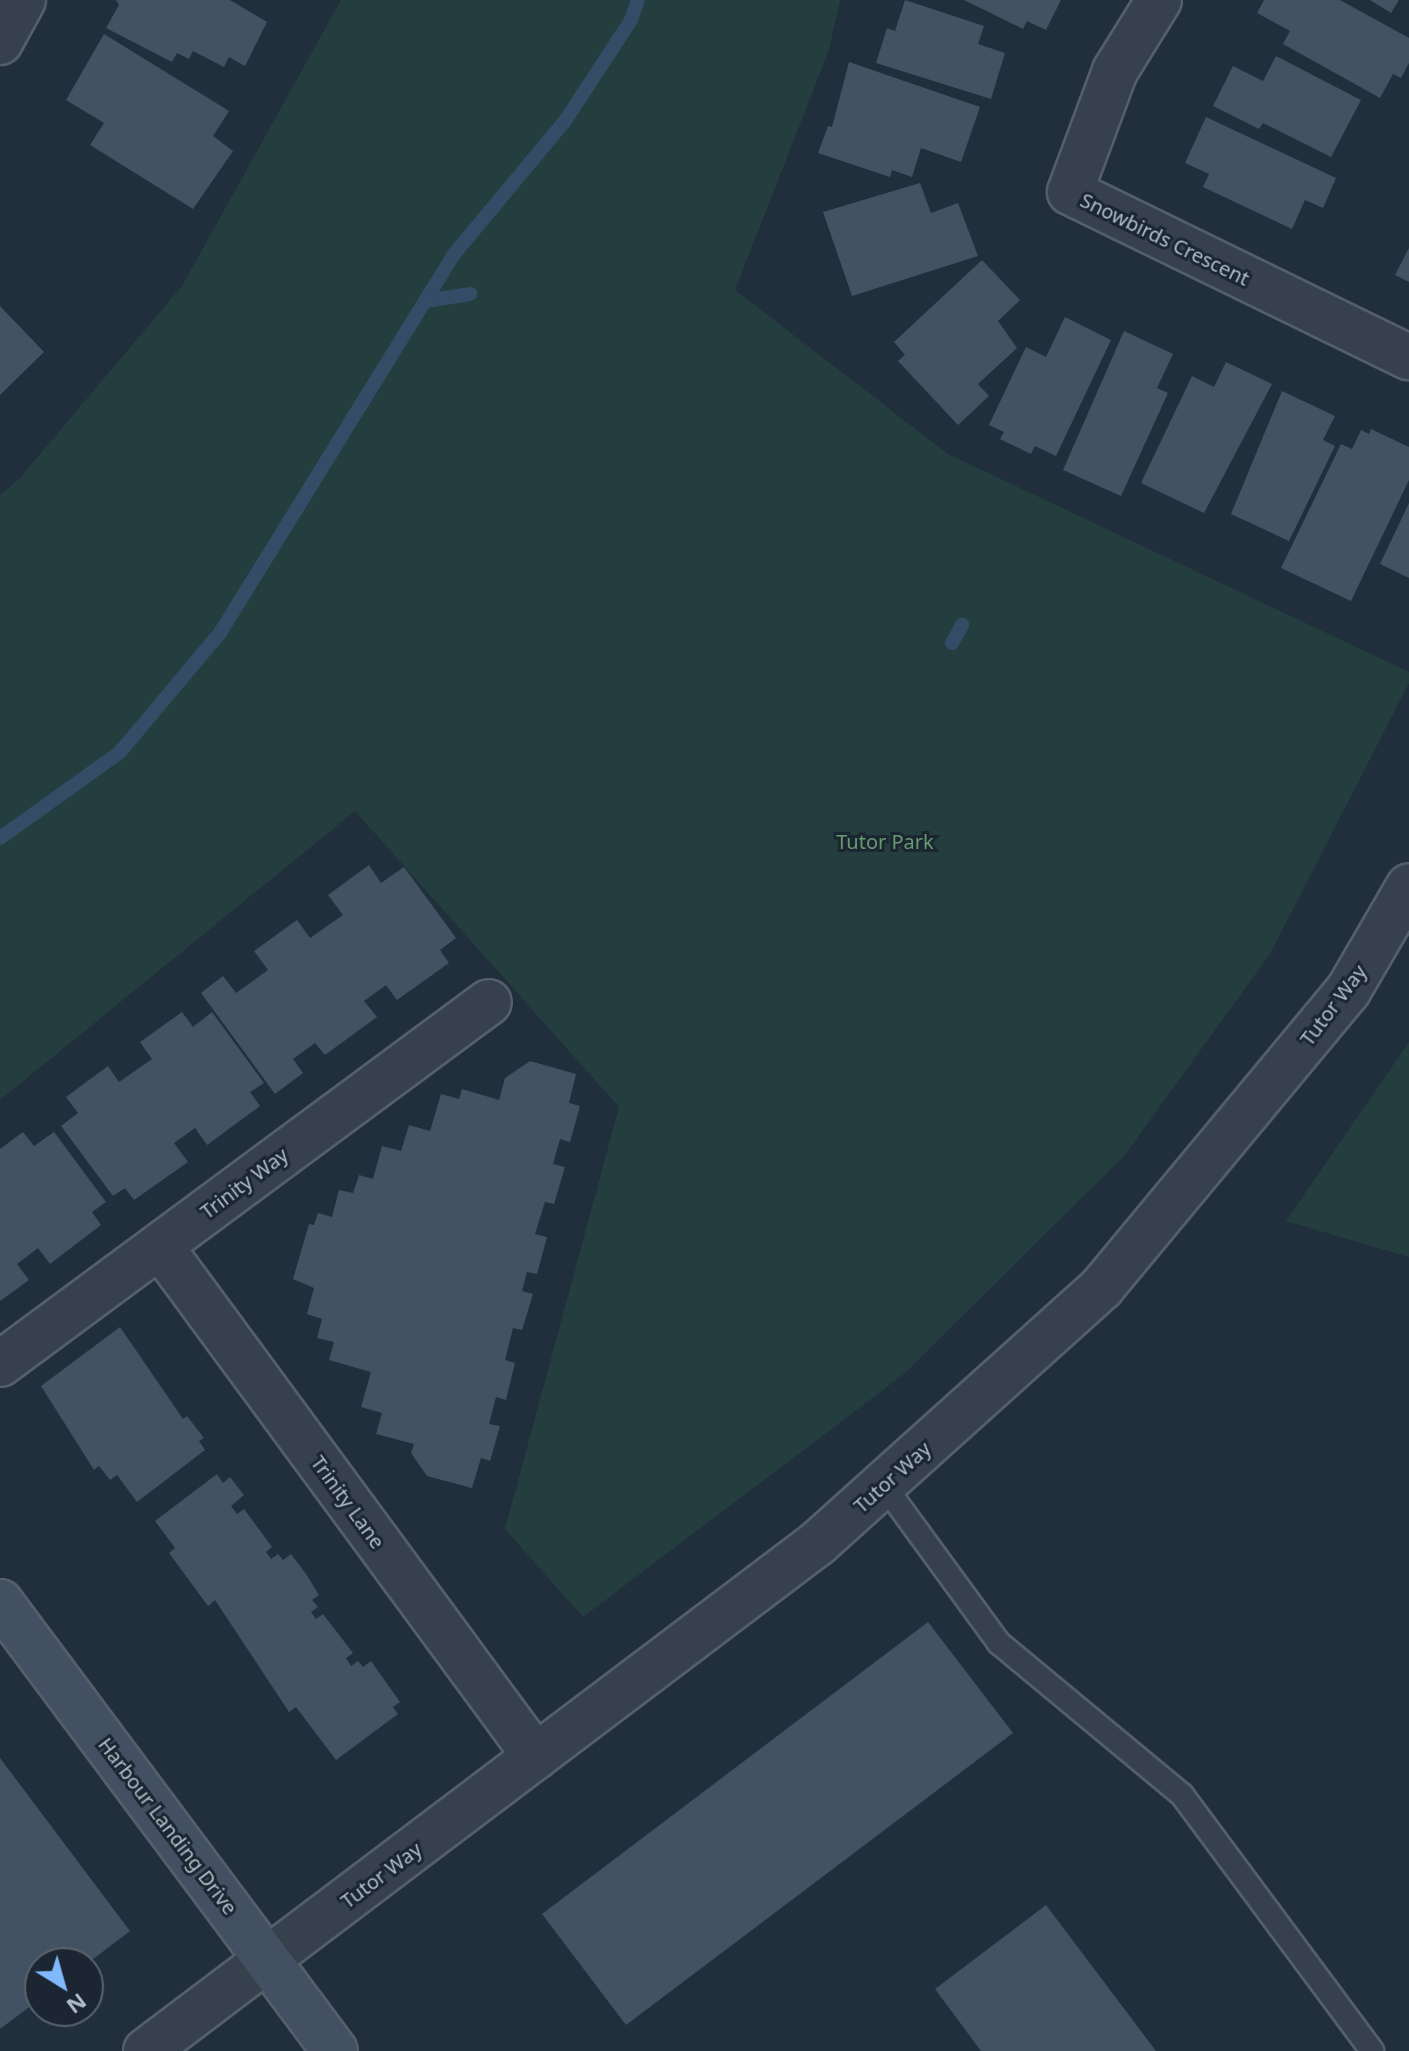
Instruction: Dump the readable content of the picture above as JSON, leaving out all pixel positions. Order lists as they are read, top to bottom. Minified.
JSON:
{"streets":{"street":["Snowbirds Crescent","Tutor Way","Trinity Way","Trinity Lane","Harbour Landing Drive"]},"crossings":[["Tutor Way","Trinity Lane"],["Tutor Way","Harbour Landing Drive"],["Trinity Way","Trinity Lane"]],"parks":["Tutor Park"],"north":"bottom right"}
